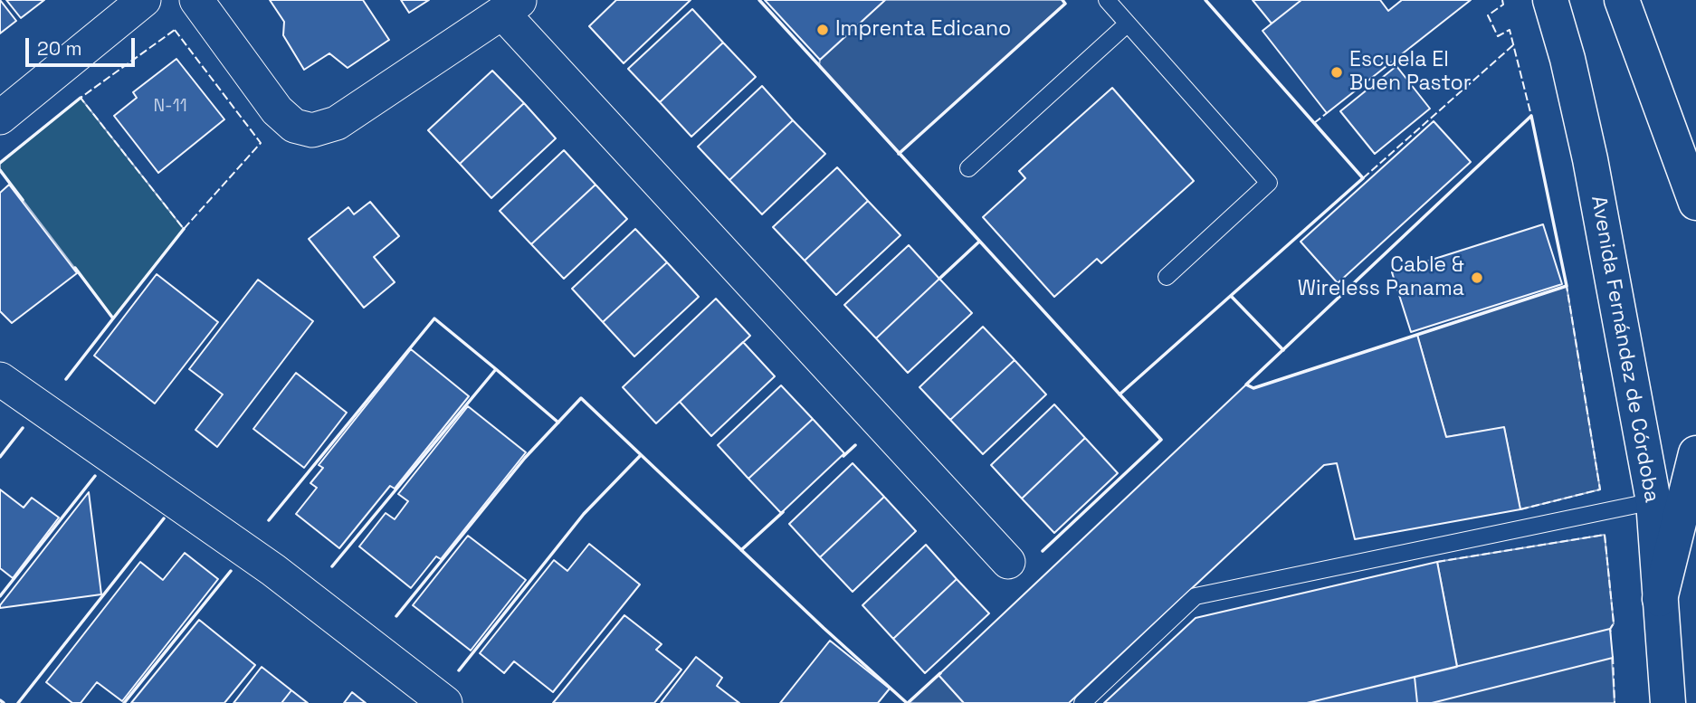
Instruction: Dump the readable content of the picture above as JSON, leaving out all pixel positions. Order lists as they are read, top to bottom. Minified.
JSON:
{"streets":{"main road":["Avenida Fernández de Córdoba"]},"places":["Imprenta Edicano","Escuela El Buen Pastor","Cable & Wireless Panama"],"house_numbers":["N-11"],"scale_bar":"20 m"}
